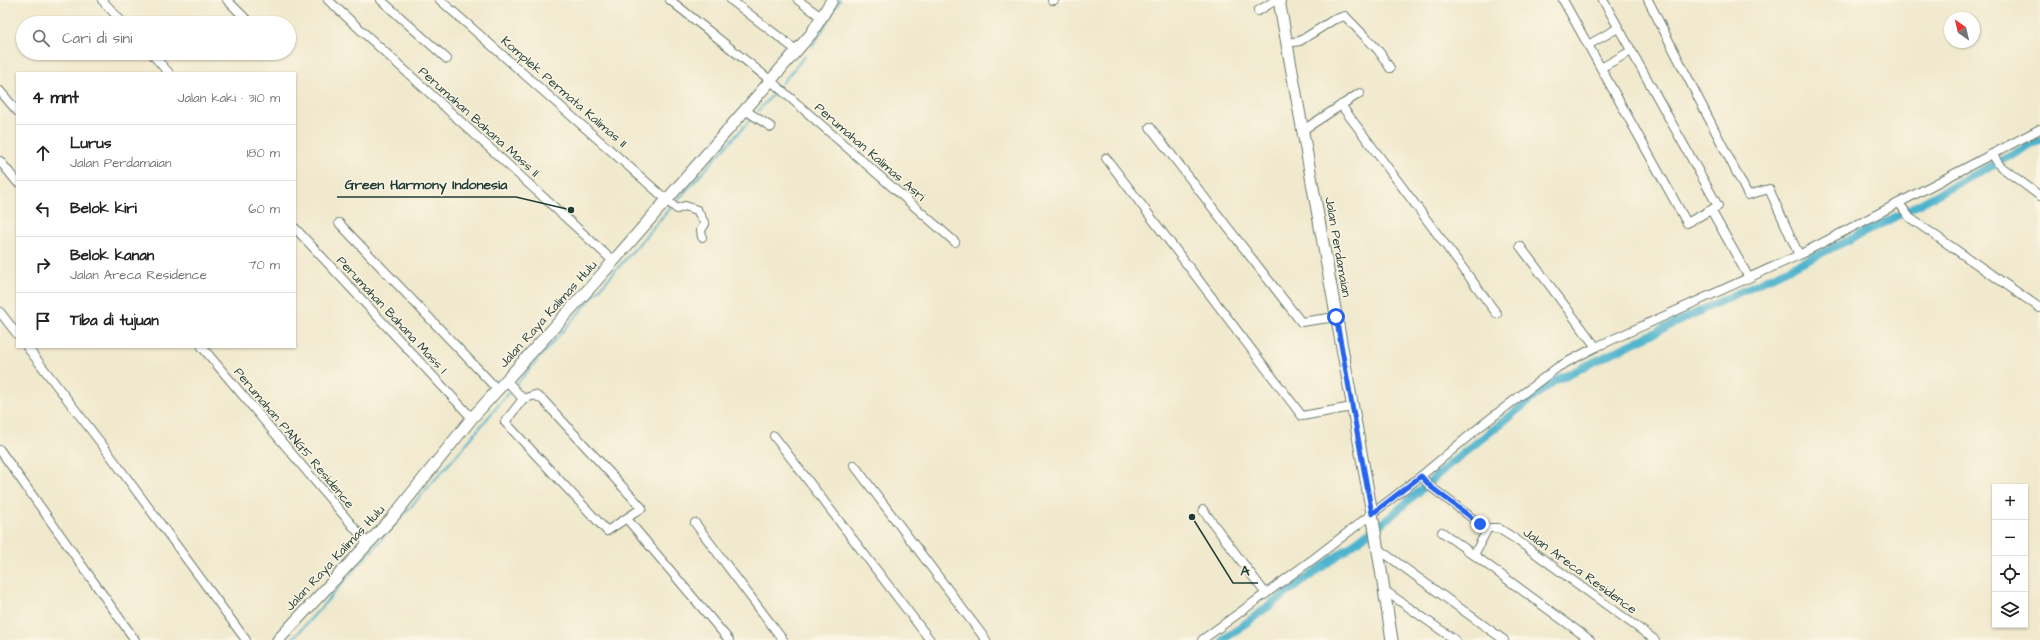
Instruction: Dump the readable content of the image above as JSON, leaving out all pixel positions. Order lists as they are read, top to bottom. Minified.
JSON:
{"streets":{"street":["Komplek Permata Kalimas II","Perumahan Bahana Mass II","Perumahan Kalimas Asri","Jalan Perdamaian","Jalan Raya Kalimas Hulu","Perumahan Bahana Mass I","Perumahan PANG5 Residence","Jalan Areca Residence"]},"crossings":[["Komplek Permata Kalimas II","Jalan Raya Kalimas Hulu"],["Perumahan Bahana Mass II","Jalan Raya Kalimas Hulu"],["Perumahan Kalimas Asri","Jalan Raya Kalimas Hulu"],["Jalan Raya Kalimas Hulu","Perumahan Bahana Mass I"],["Jalan Raya Kalimas Hulu","Perumahan PANG5 Residence"]],"places":["Green Harmony Indonesia","A"],"north":"top left","page":{"search":"Cari di sini","heading":["4 mnt","Jalan kaki · 310 m"],"list":[["Lurus","Jalan Perdamaian","180 m"],["Belok kiri","60 m"],["Belok kanan","Jalan Areca Residence","70 m"],"Tiba di tujuan"],"map_buttons":["+","−"]}}
